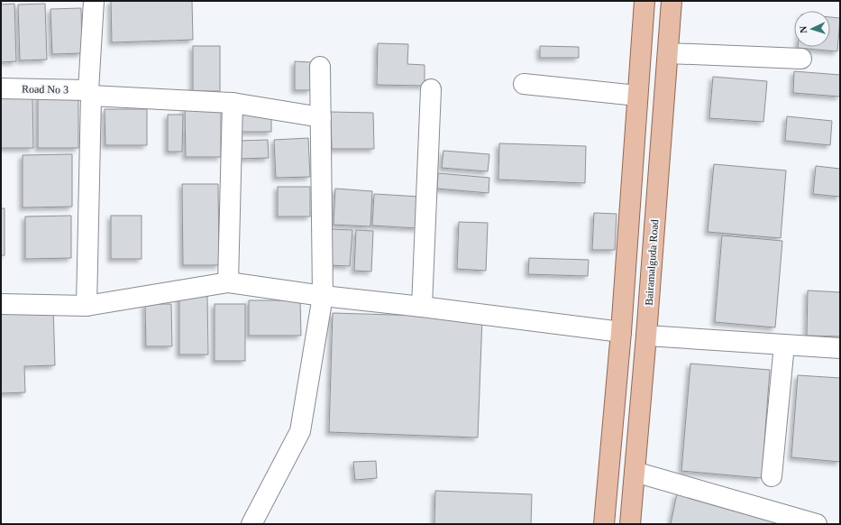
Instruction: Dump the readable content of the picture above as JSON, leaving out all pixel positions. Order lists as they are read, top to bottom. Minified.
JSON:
{"streets":{"main road":["Bairamalguda Road"],"street":["Road No 3"]},"north":"left"}
